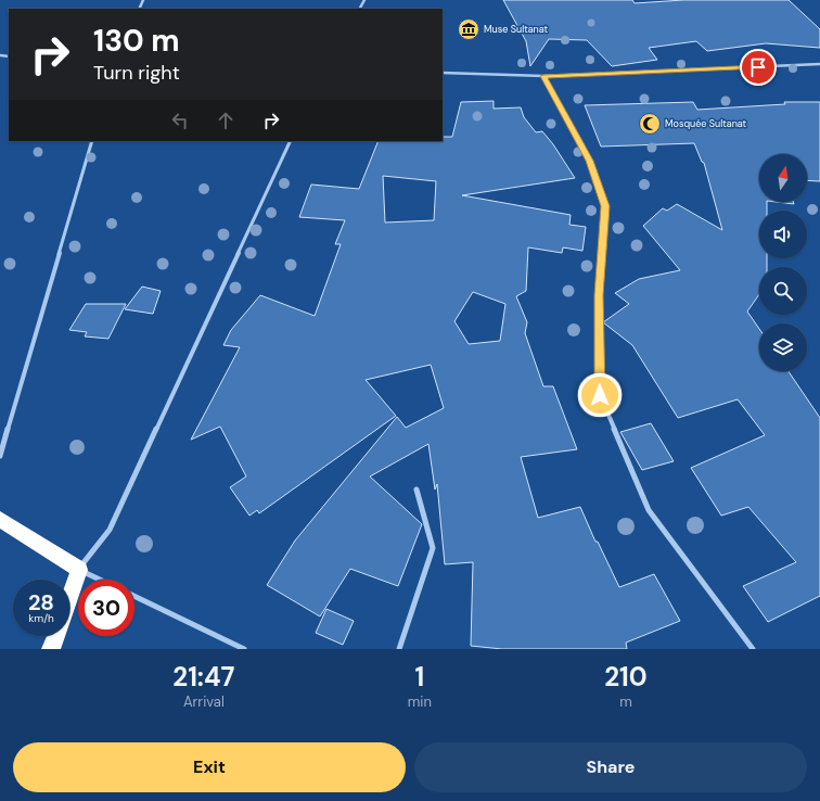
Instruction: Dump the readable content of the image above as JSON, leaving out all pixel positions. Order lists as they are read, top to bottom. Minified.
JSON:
{"places":{"museum":["Muse Sultanat"],"mosque":["Mosquée Sultanat"]},"north":"top","page":{"turn":["130 m","Turn right"],"speed":"28 km/h","limit":"30","eta":["21:47","Arrival","1","min","210","m"],"buttons":["Exit","Share"]}}
